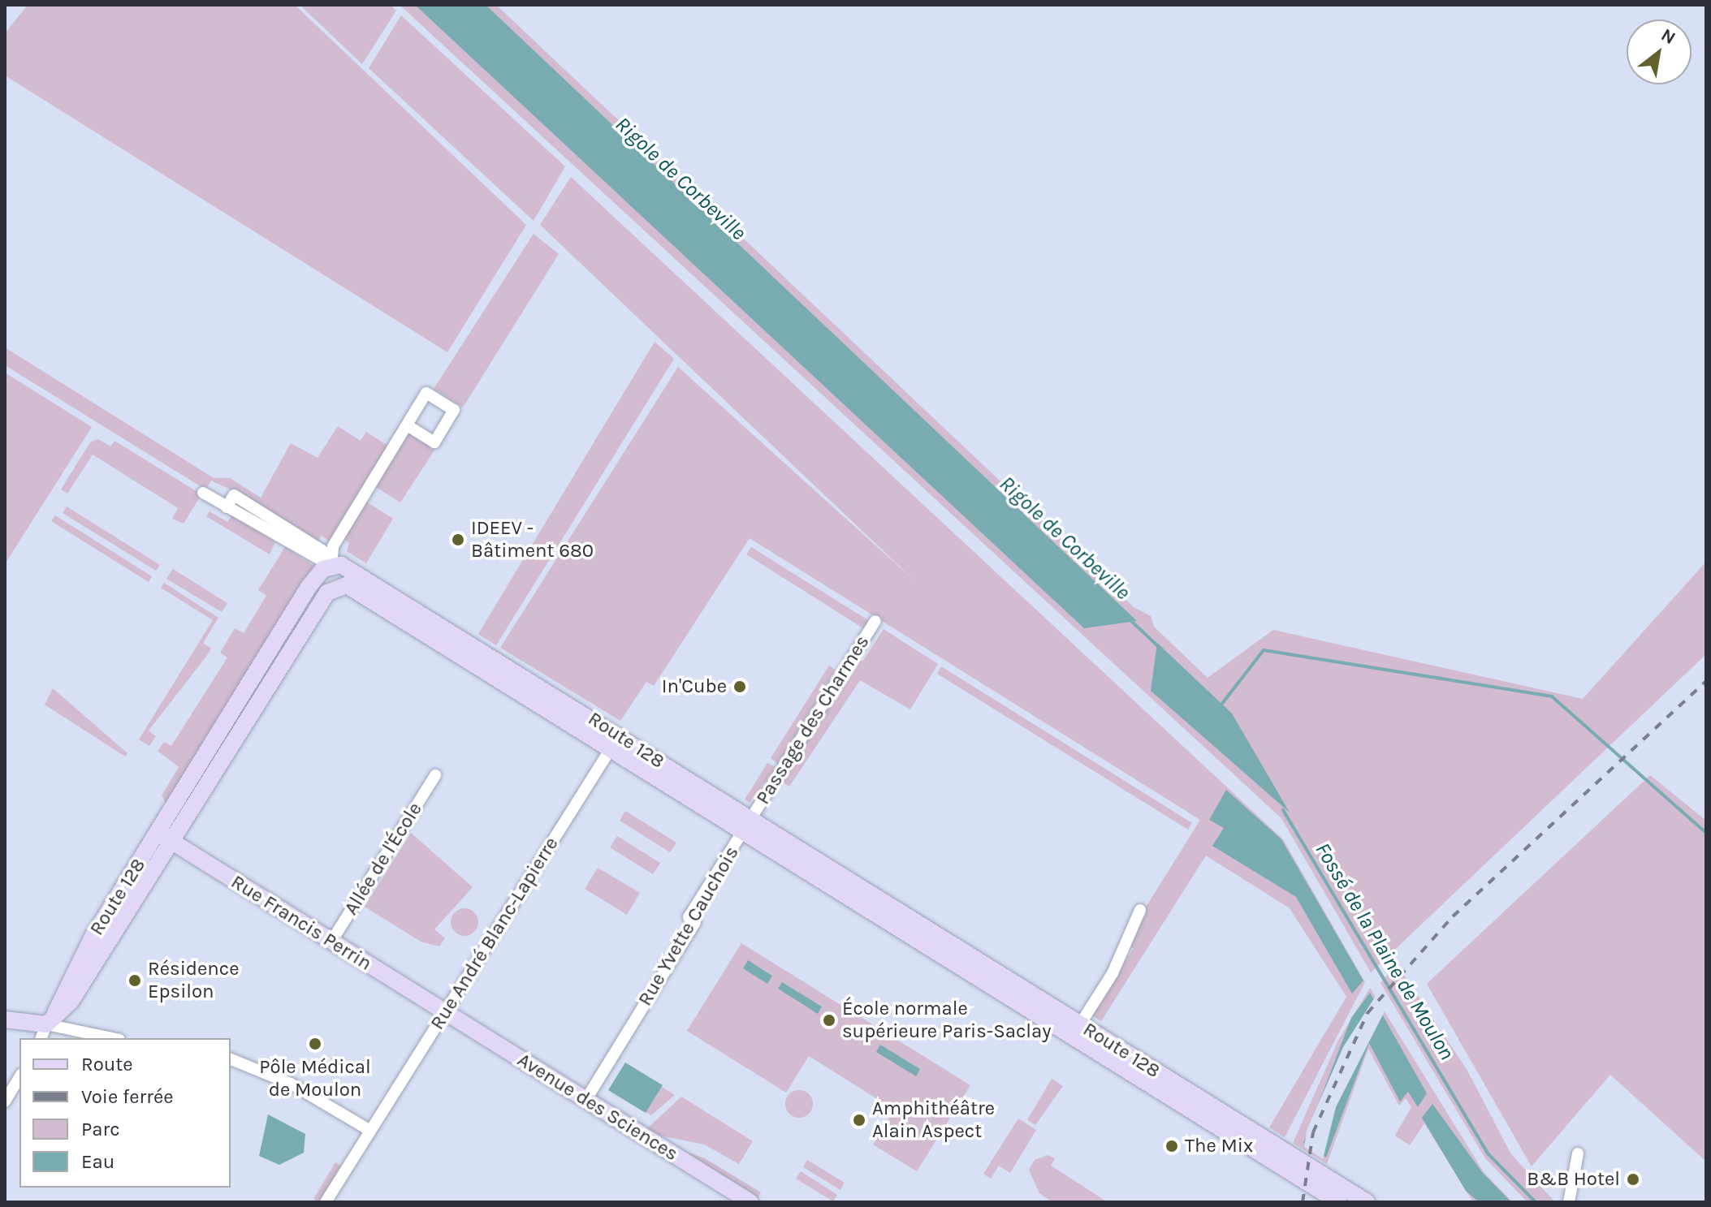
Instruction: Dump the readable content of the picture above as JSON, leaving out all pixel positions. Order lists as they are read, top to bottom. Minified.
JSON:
{"streets":{"main road":["Route 128","Rue Francis Perrin","Avenue des Sciences"],"street":["Passage des Charmes","Allée de l'École","Rue Yvette Cauchois","Rue André Blanc-Lapierre"]},"crossings":[["Passage des Charmes","Route 128"],["Passage des Charmes","Rue Yvette Cauchois"],["Route 128","Rue Francis Perrin"],["Route 128","Rue Yvette Cauchois"],["Route 128","Rue André Blanc-Lapierre"],["Allée de l'École","Rue Francis Perrin"],["Rue Francis Perrin","Rue André Blanc-Lapierre"],["Rue Francis Perrin","Avenue des Sciences"],["Rue Yvette Cauchois","Avenue des Sciences"],["Rue André Blanc-Lapierre","Avenue des Sciences"]],"water":["Rigole de Corbeville","Fossé de la Plaine de Moulon"],"places":["IDEEV - Bâtiment 680","In'Cube","Résidence Epsilon","École normale supérieure Paris-Saclay","Pôle Médical de Moulon","Amphithéâtre Alain Aspect","The Mix","B&B Hotel"],"legend":["Route","Voie ferrée","Parc","Eau"],"north":"top right"}
